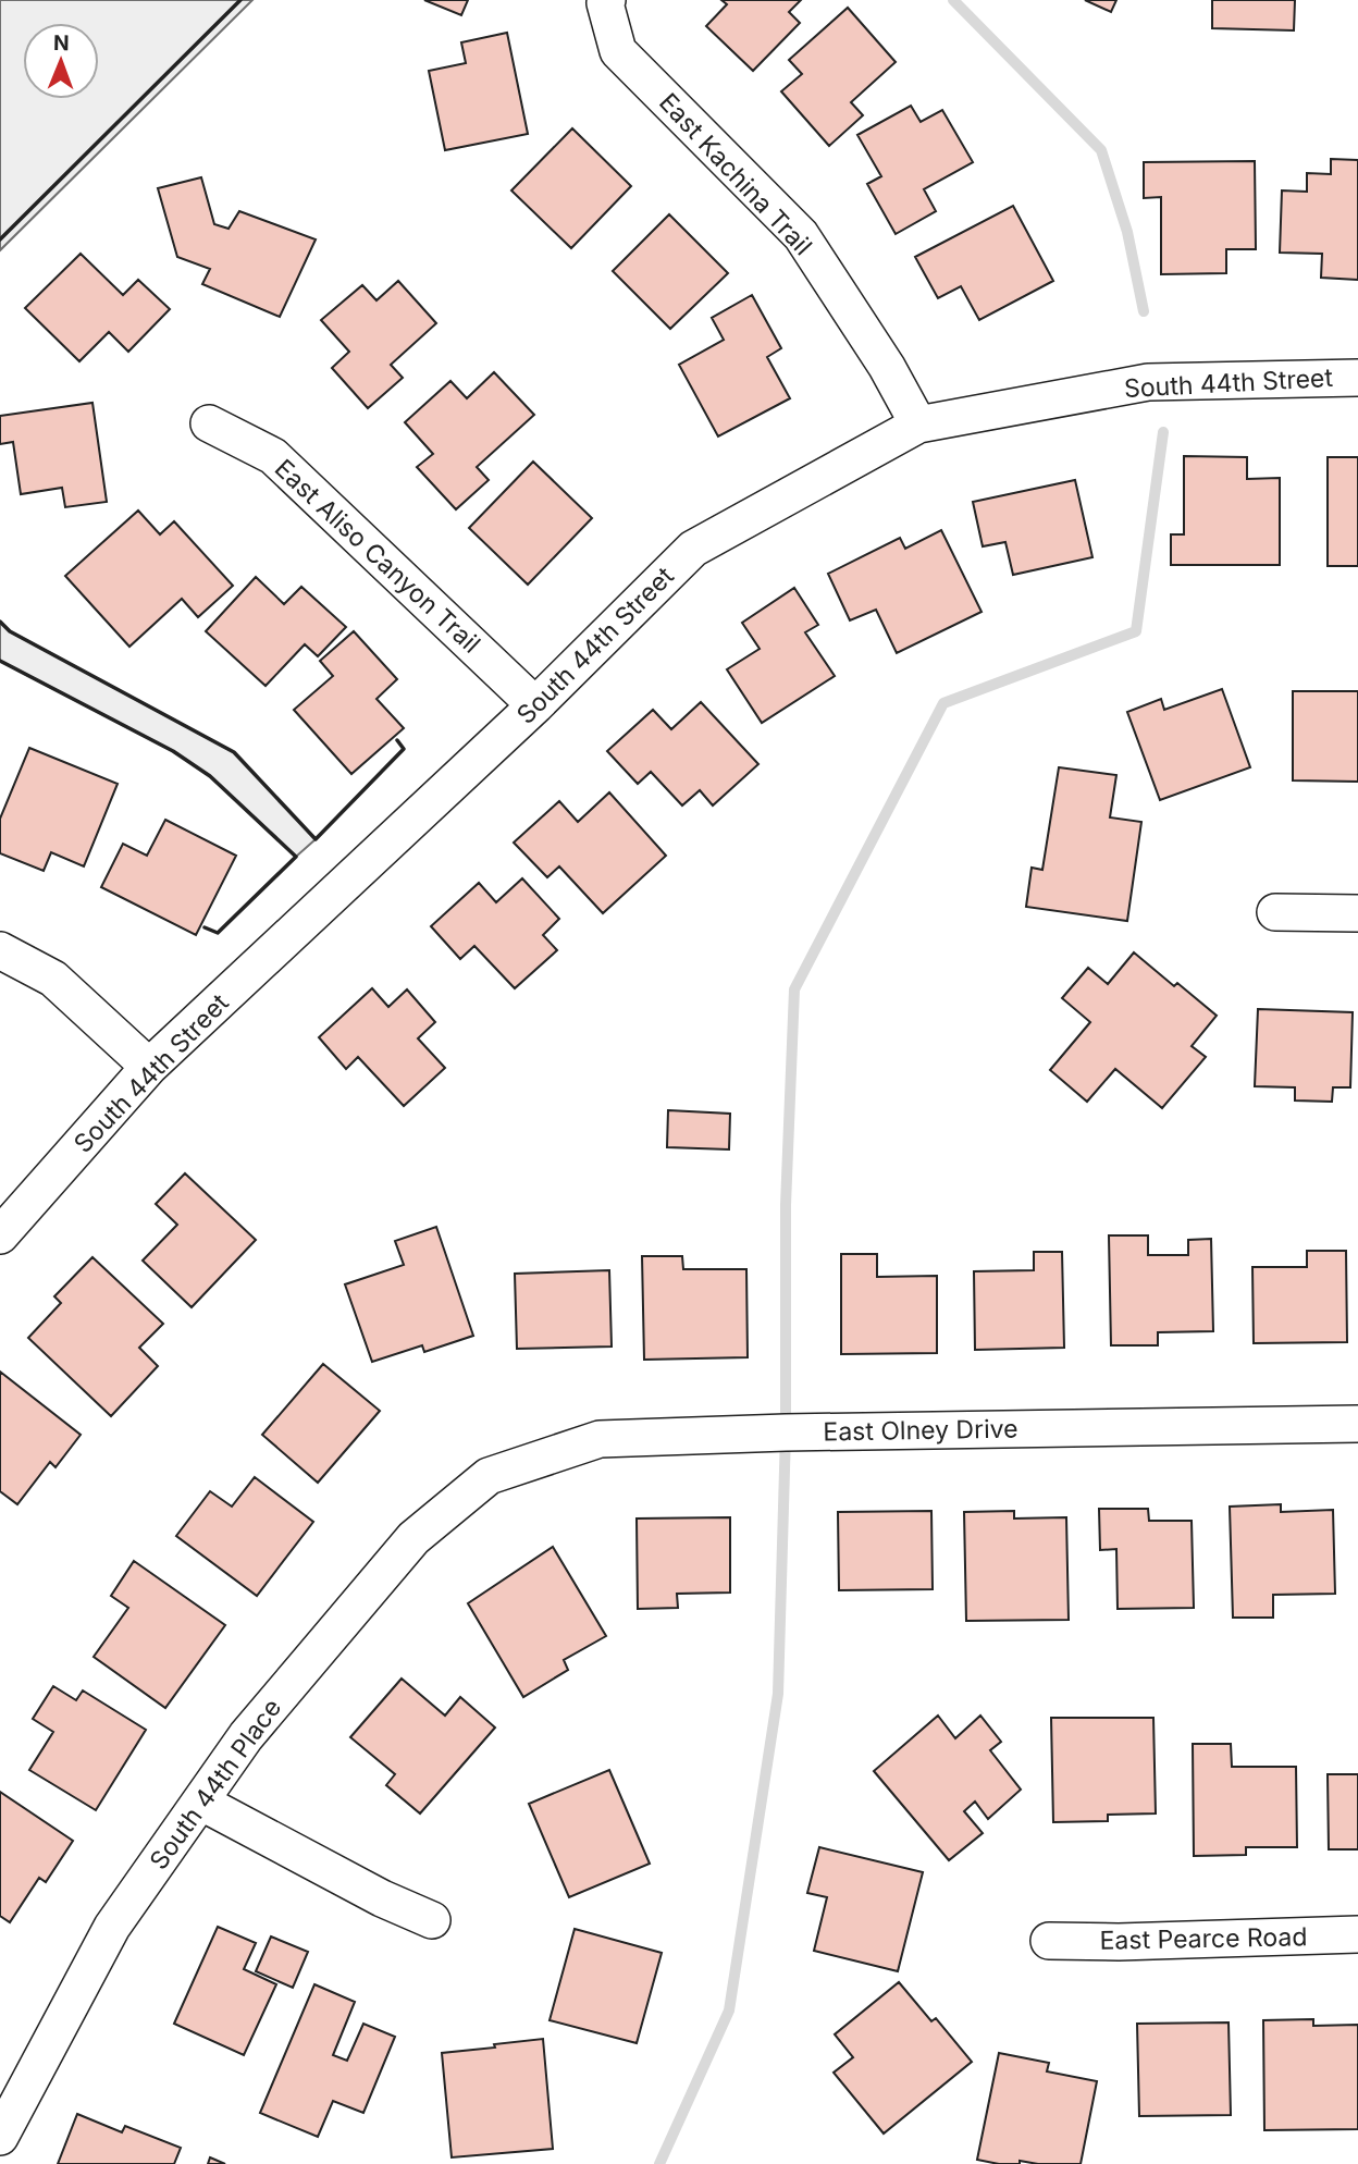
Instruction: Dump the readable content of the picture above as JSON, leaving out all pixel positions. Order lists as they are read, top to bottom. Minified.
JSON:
{"streets":{"street":["East Kachina Trail","South 44th Street","East Aliso Canyon Trail","East Olney Drive","South 44th Place","East Pearce Road"]},"crossings":[["East Kachina Trail","South 44th Street"],["South 44th Street","East Aliso Canyon Trail"],["East Olney Drive","South 44th Place"]],"north":"top"}
